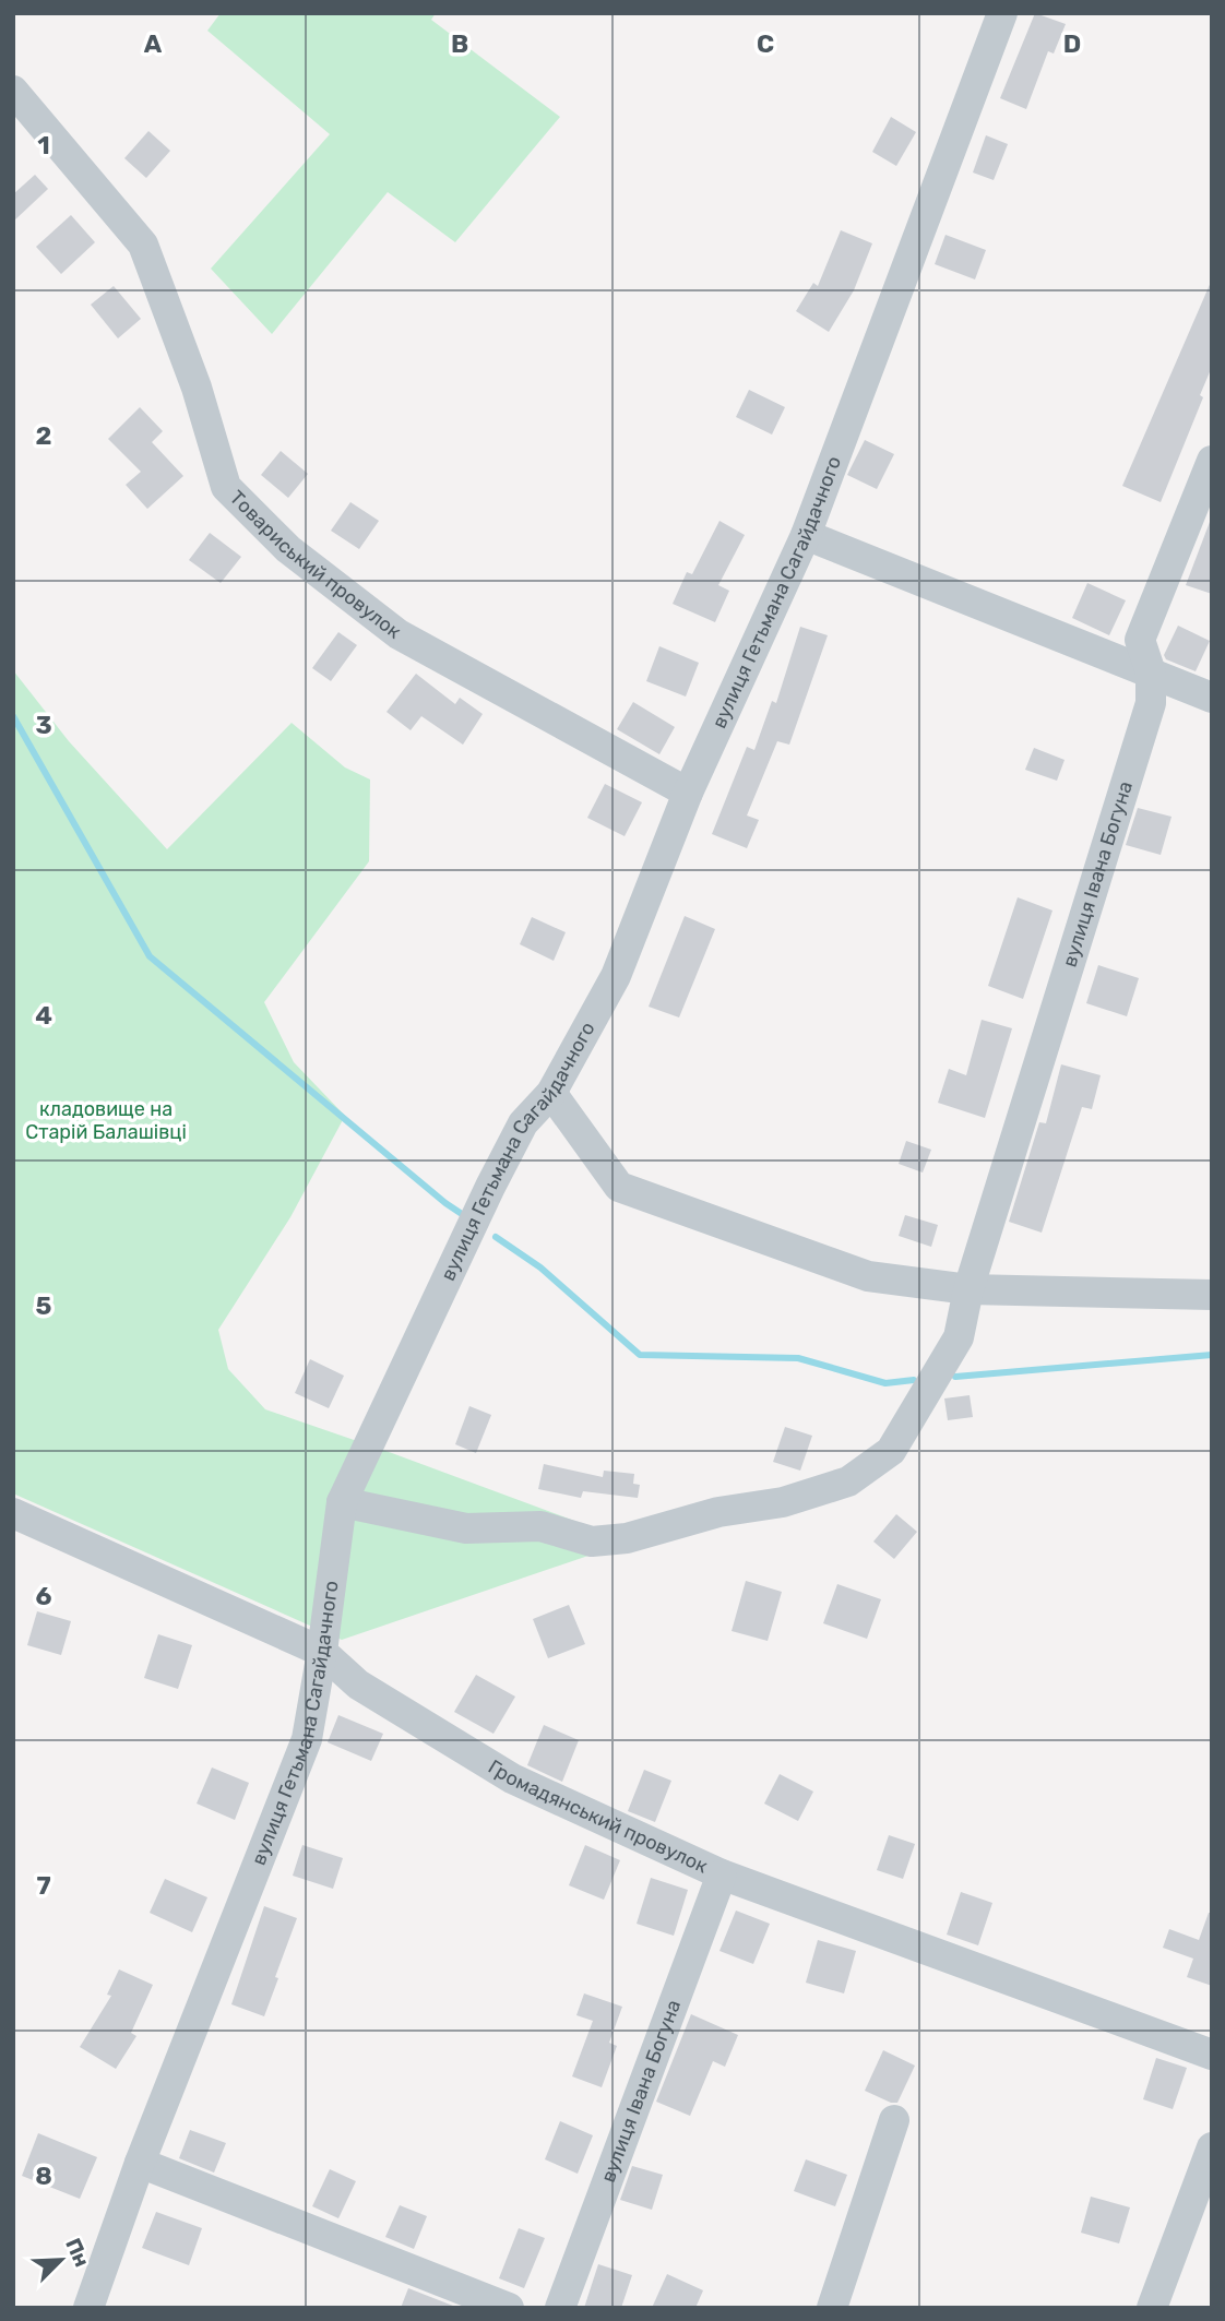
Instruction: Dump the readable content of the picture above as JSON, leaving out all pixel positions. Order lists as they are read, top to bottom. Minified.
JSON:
{"streets":{"street":["Товариський провулок","вулиця Гетьмана Сагайдачного","вулиця Івана Богуна","Громадянський провулок"]},"crossings":[["Товариський провулок","вулиця Гетьмана Сагайдачного"],["вулиця Гетьмана Сагайдачного","Громадянський провулок"],["вулиця Івана Богуна","Громадянський провулок"]],"parks":["кладовище на Старій Балашівці"],"north":"top right","grid":{"columns":["A","B","C","D"],"rows":["1","2","3","4","5","6","7","8"]}}
